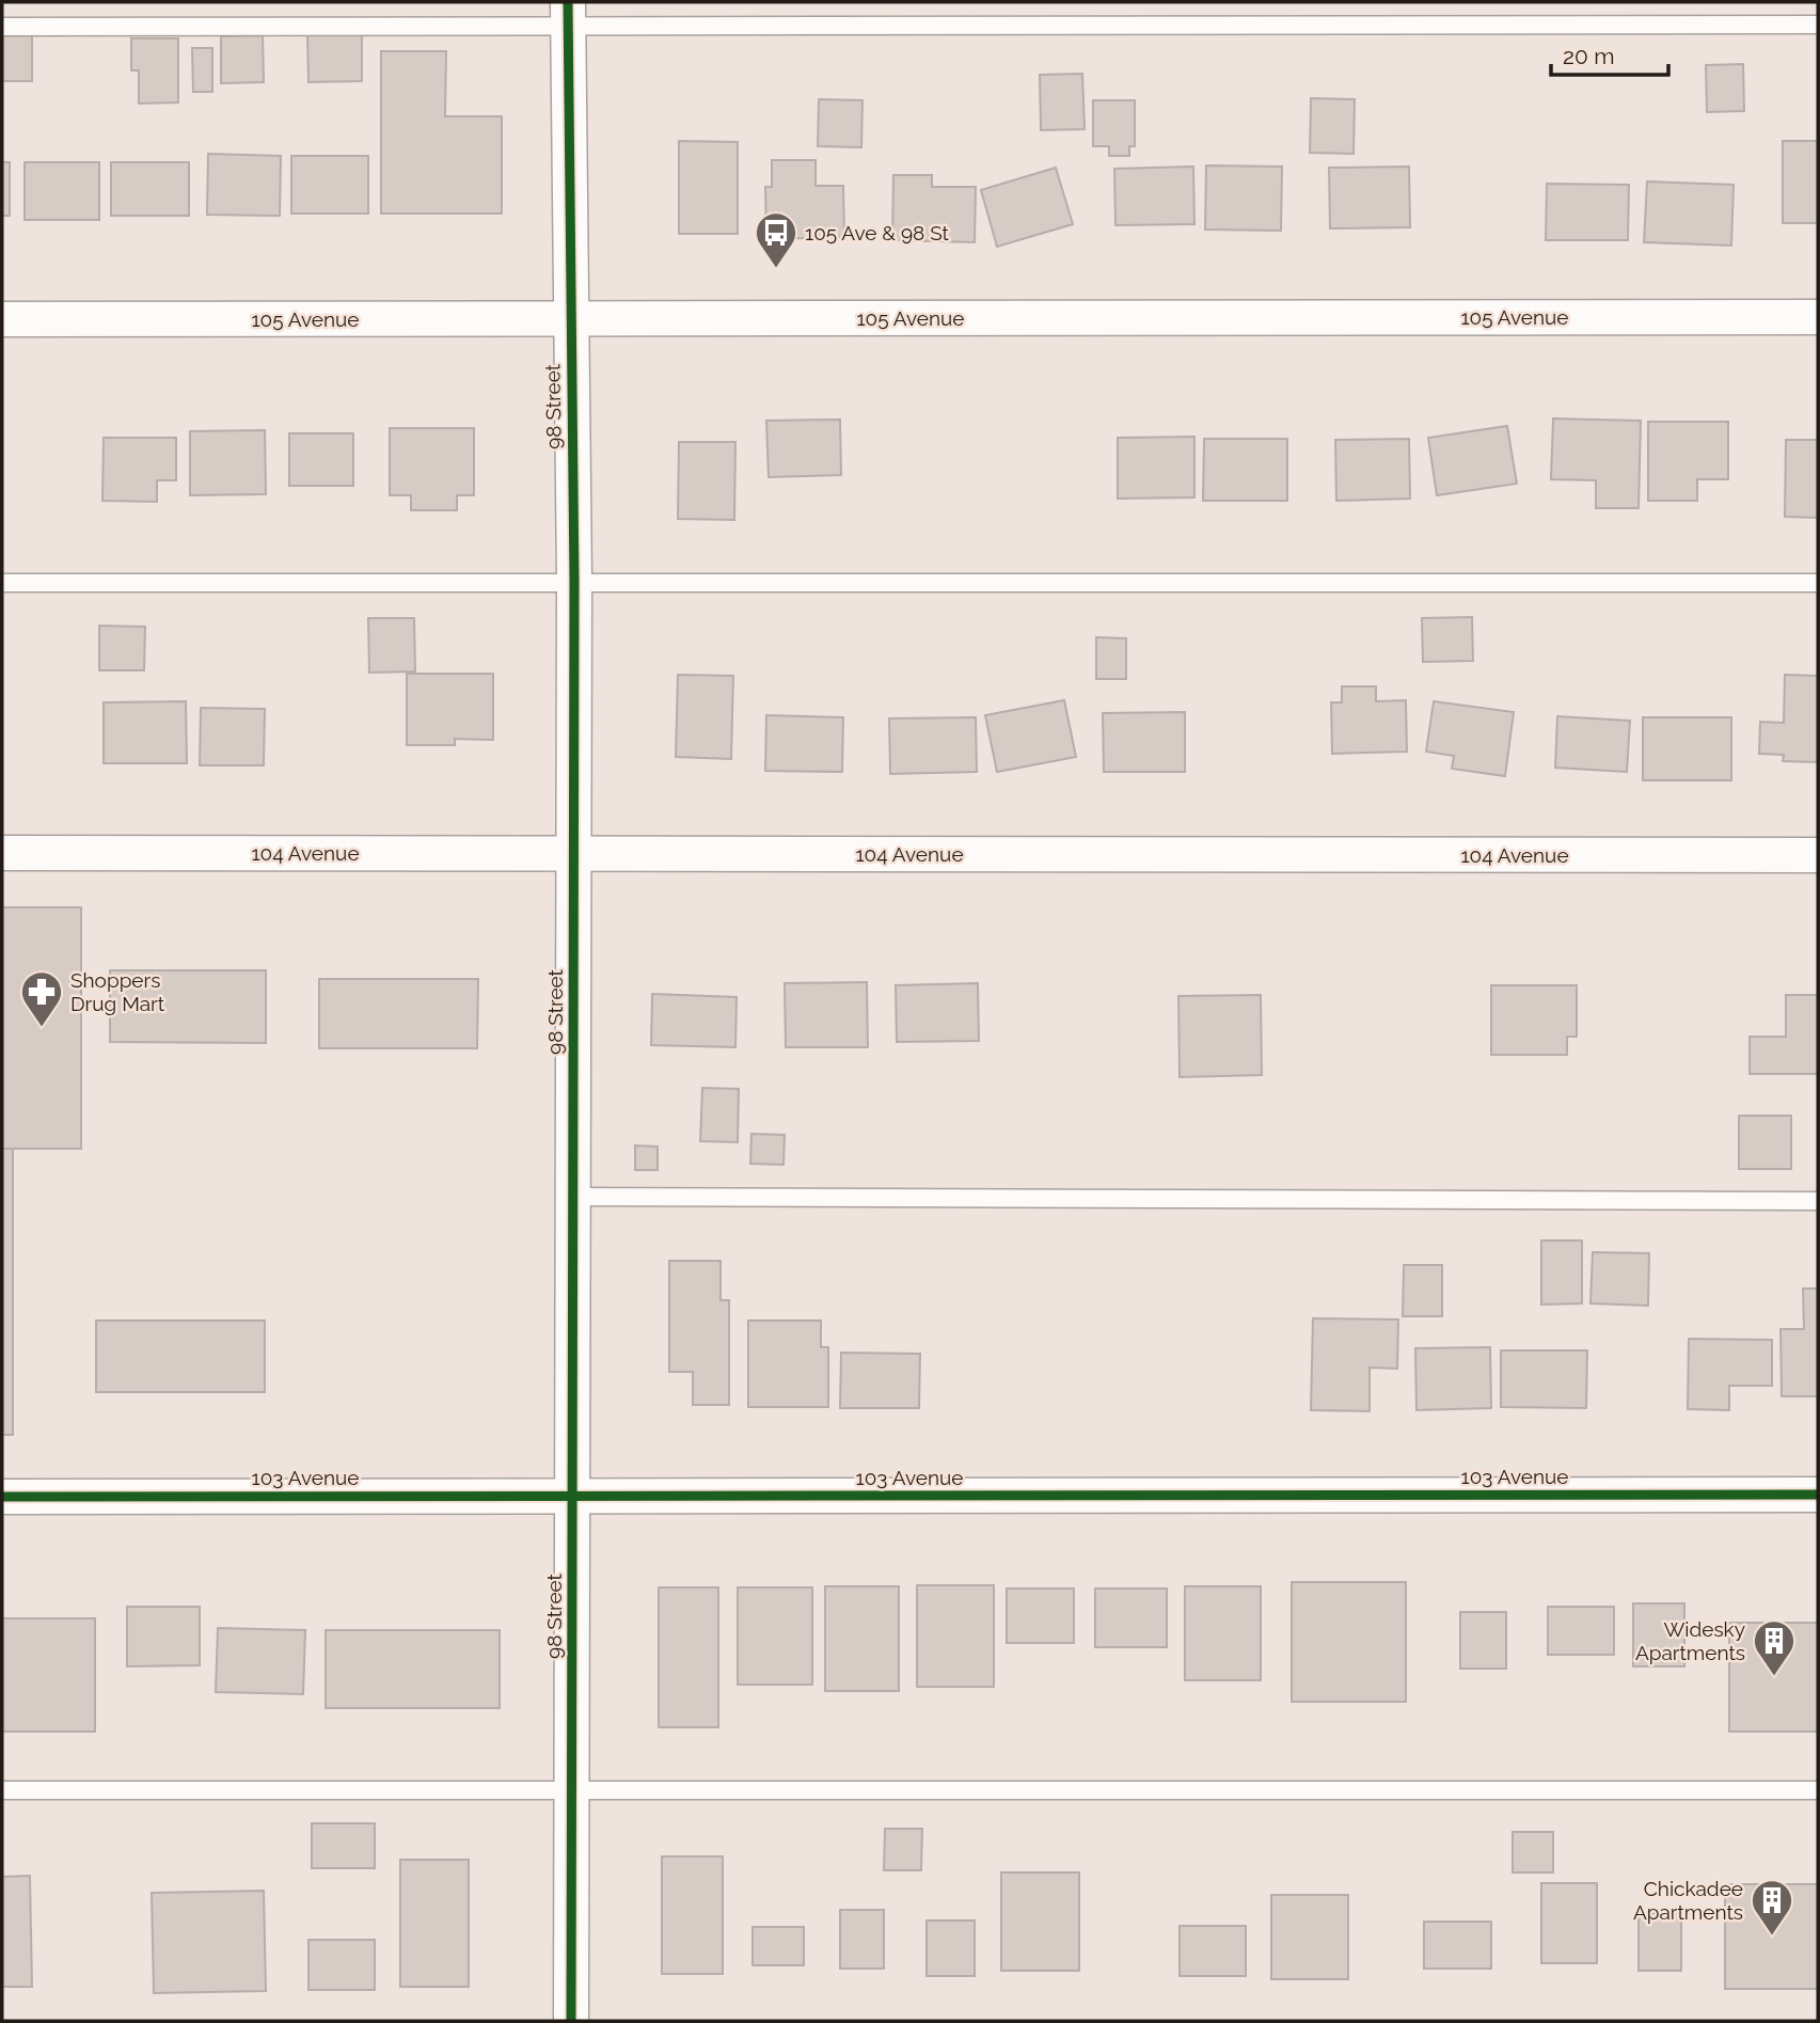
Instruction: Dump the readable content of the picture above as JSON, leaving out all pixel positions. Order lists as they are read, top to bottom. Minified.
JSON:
{"streets":{"street":["105 Avenue","98 Street","104 Avenue","103 Avenue"]},"crossings":[["105 Avenue","98 Street"],["98 Street","104 Avenue"],["98 Street","103 Avenue"]],"places":{"bus stop":["105 Ave & 98 St"],"pharmacy":["Shoppers Drug Mart"],"building":["Widesky Apartments","Chickadee Apartments"]},"scale_bar":"20 m"}
